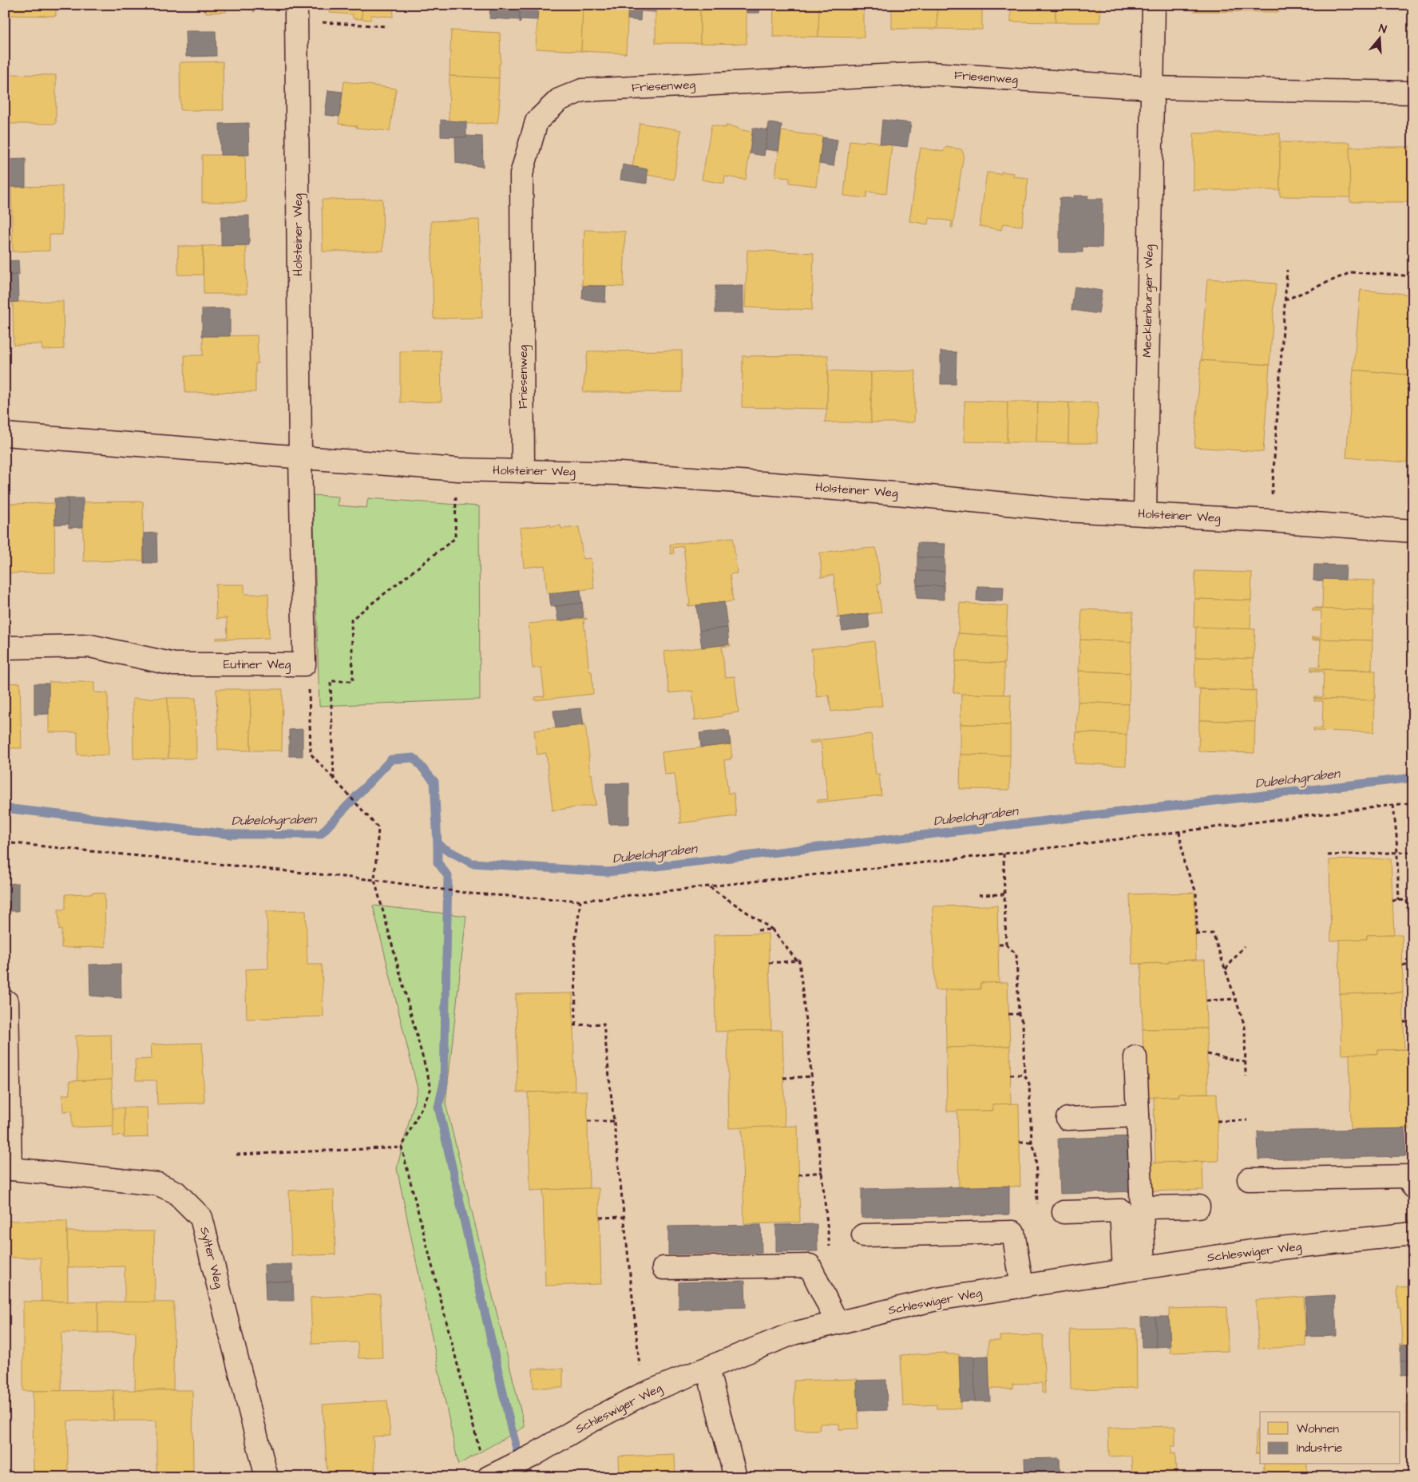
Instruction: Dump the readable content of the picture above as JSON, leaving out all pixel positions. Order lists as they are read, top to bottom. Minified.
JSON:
{"streets":{"street":["Friesenweg","Holsteiner Weg","Mecklenburger Weg","Eutiner Weg","Schleswiger Weg","Sylter Weg"]},"crossings":[["Friesenweg","Holsteiner Weg"],["Friesenweg","Mecklenburger Weg"],["Holsteiner Weg","Mecklenburger Weg"],["Holsteiner Weg","Eutiner Weg"]],"water":["Dubelohgraben"],"legend":["Wohnen","Industrie"],"north":"top"}
